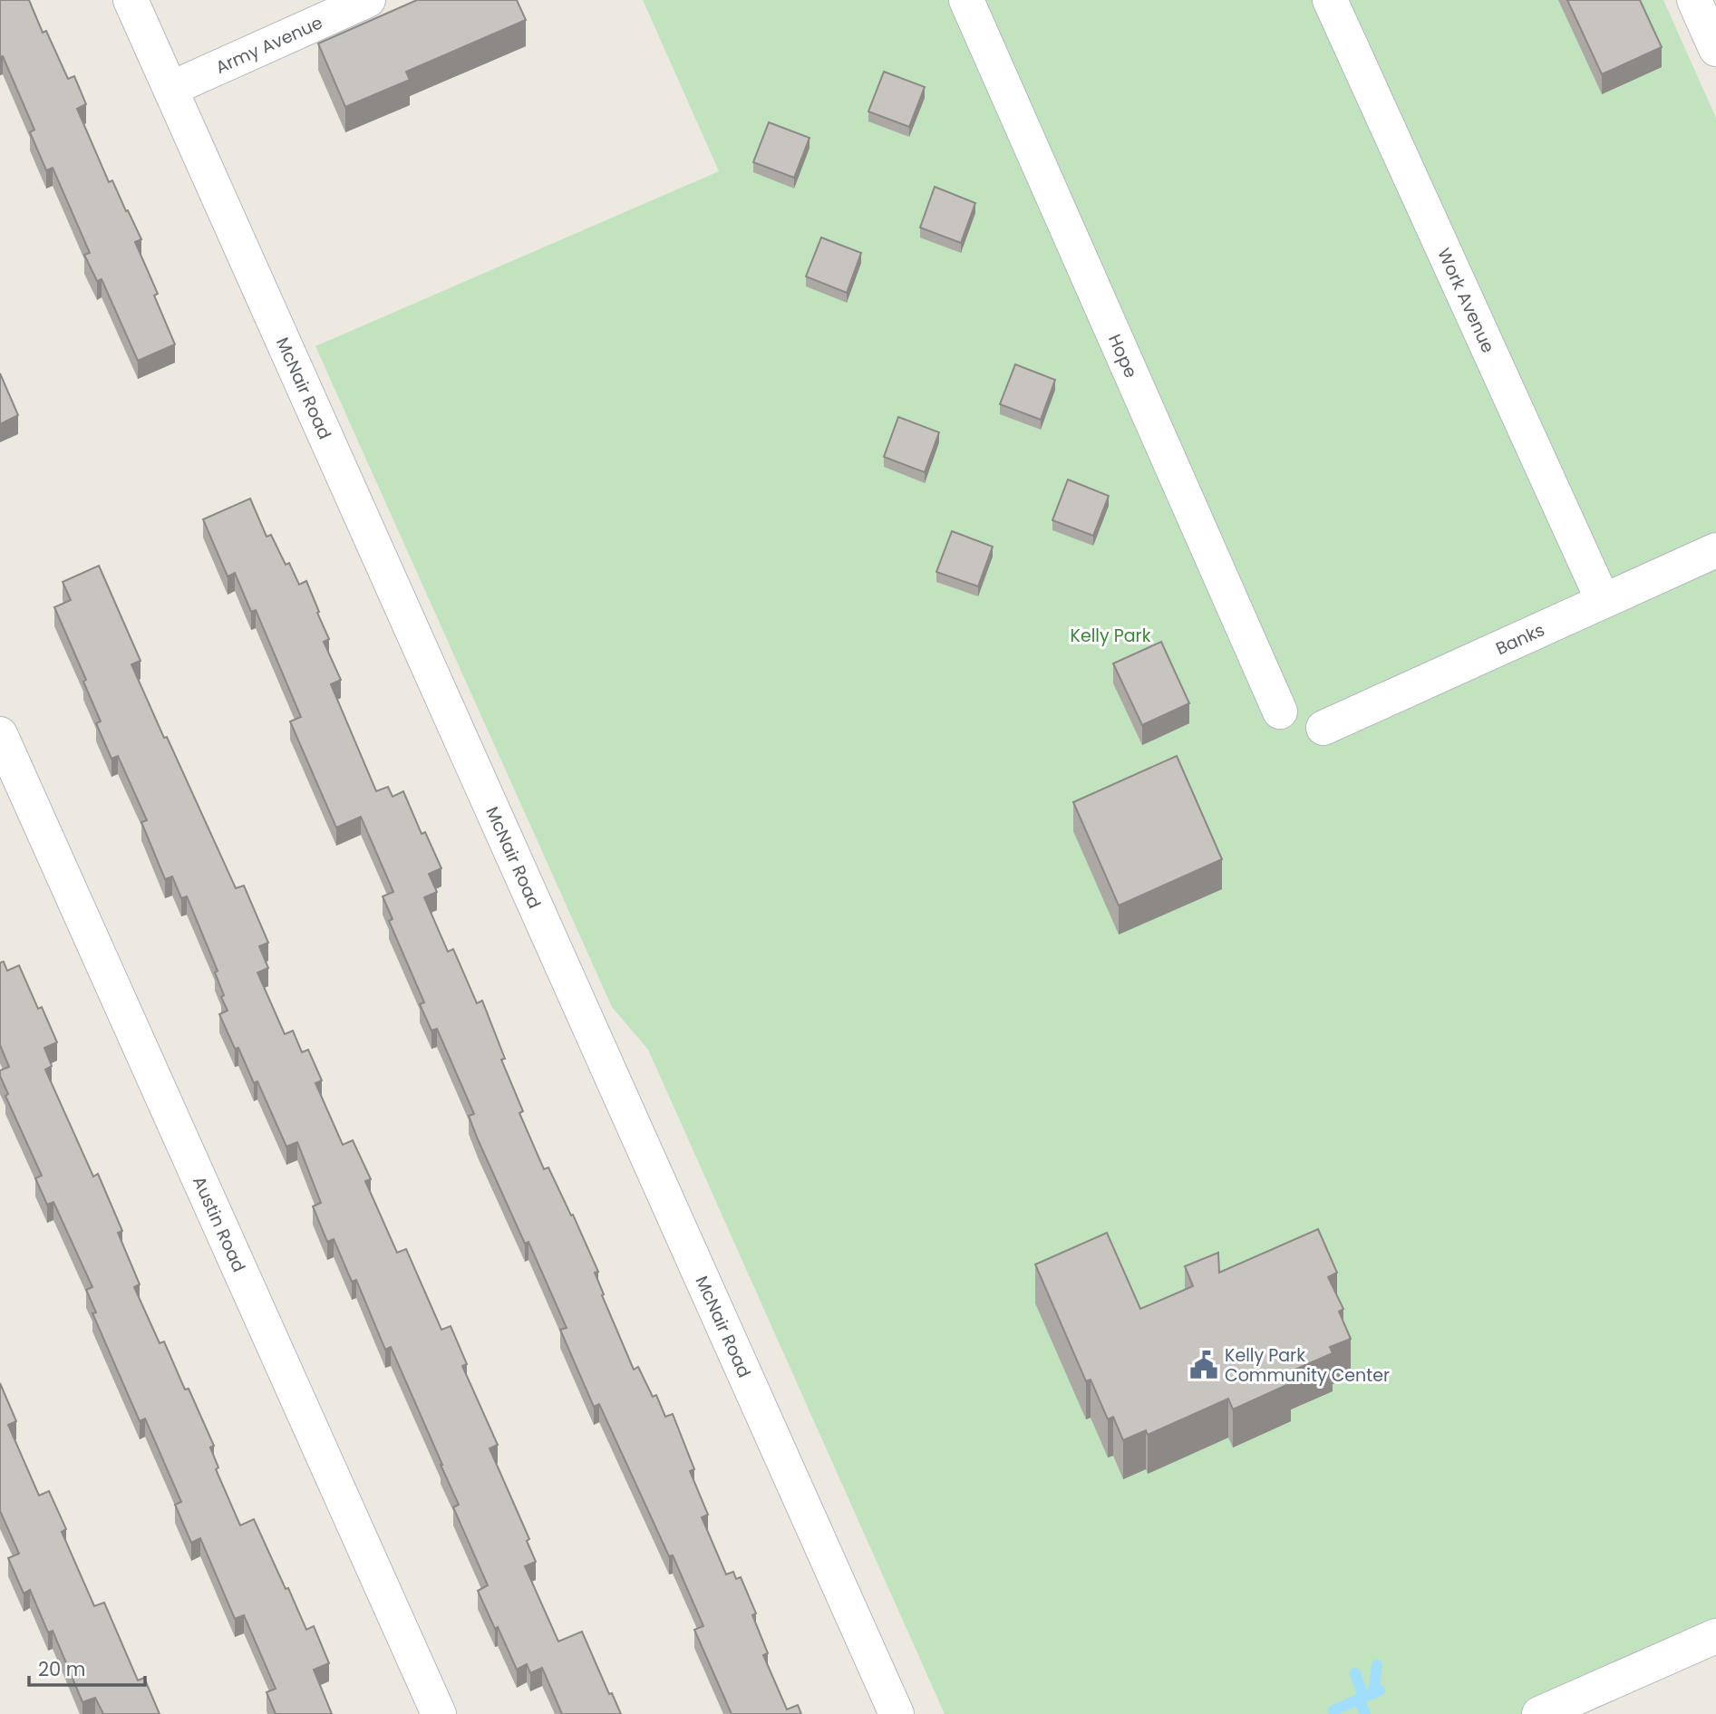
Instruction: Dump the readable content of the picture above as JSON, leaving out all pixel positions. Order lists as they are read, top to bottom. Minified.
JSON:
{"streets":{"street":["Army Avenue","Work Avenue","Hope","McNair Road","Banks","Austin Road"]},"crossings":[["Army Avenue","McNair Road"],["Work Avenue","Banks"]],"parks":["Kelly Park"],"places":{"public building":["Kelly Park Community Center"]},"scale_bar":"20 m"}
